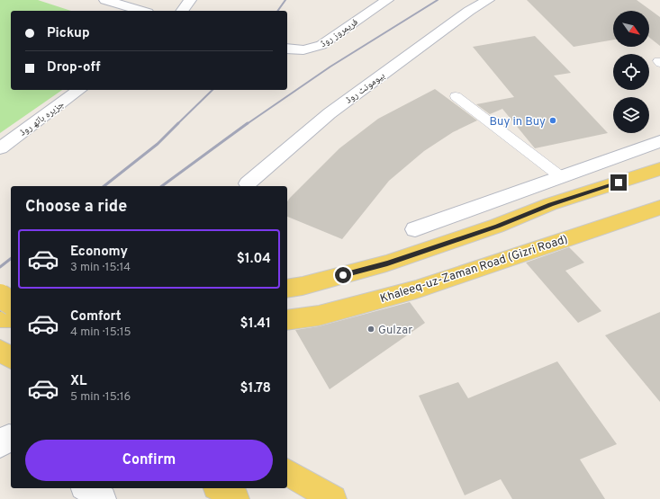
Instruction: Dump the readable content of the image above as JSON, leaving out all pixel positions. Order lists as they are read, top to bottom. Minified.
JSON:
{"streets":{"main road":["Khaleeq-uz-Zaman Road (Gizri Road)"],"street":["فریمروز روڈ","بیومونٹ روڈ","جزیرہ باتھ روڈ"]},"places":["Buy in Buy","Gulzar"],"north":"bottom right","page":{"banner":["Pickup","Drop-off"],"heading":"Choose a ride","list":[{"name":"Economy","note":"3 min · 15:14","value":"$1.04"},{"name":"Comfort","note":"4 min · 15:15","value":"$1.41"},{"name":"XL","note":"5 min · 15:16","value":"$1.78"}],"buttons":"Confirm"}}
